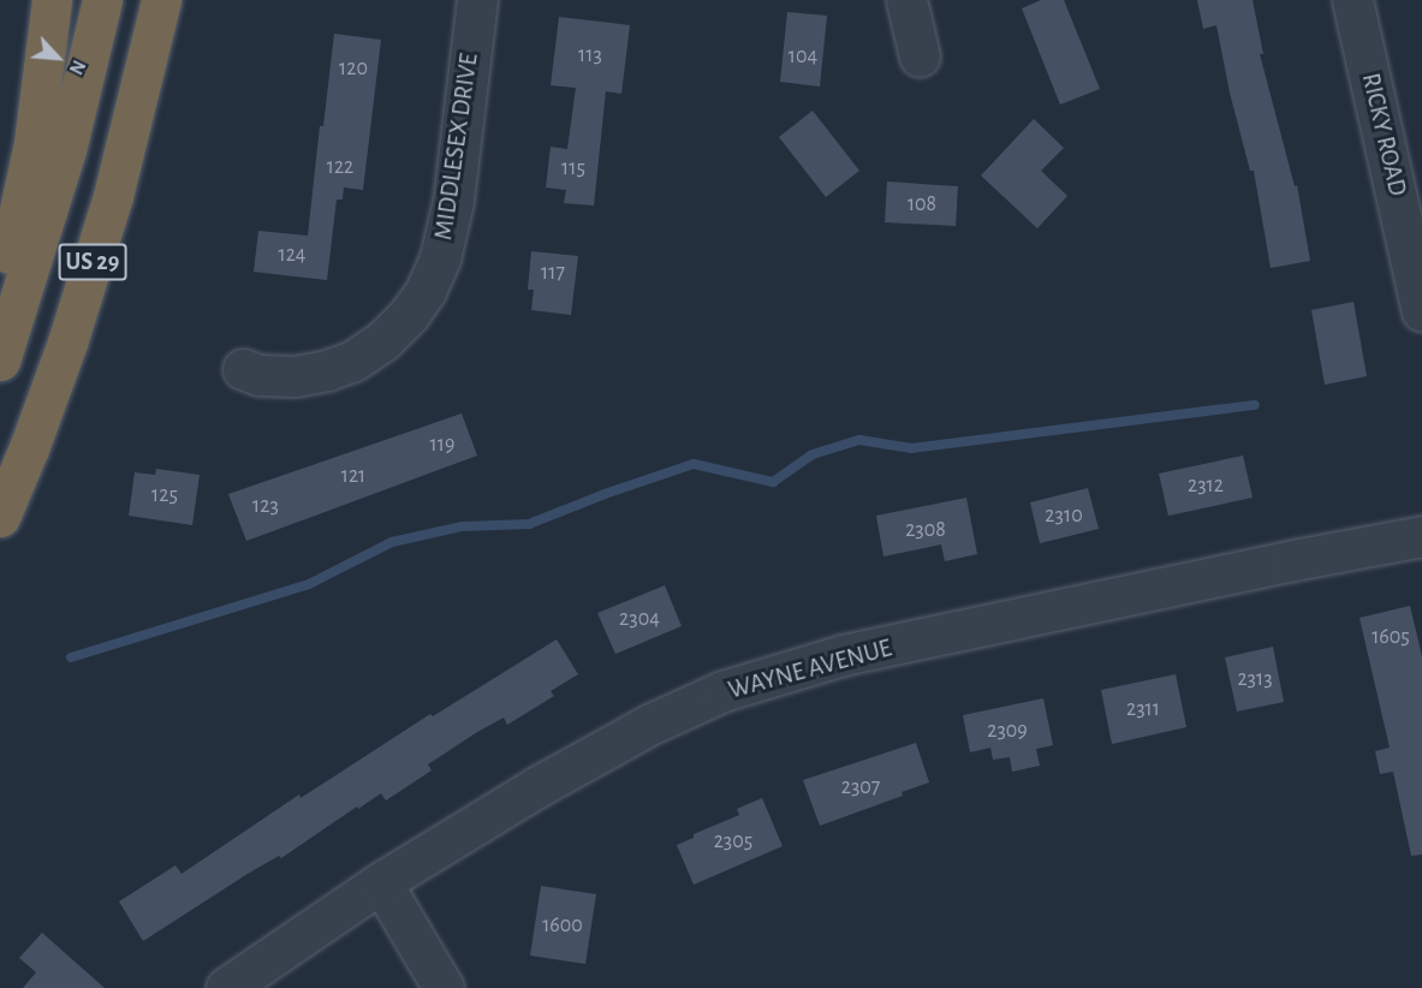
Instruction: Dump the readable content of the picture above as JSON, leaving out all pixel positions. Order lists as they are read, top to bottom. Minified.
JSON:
{"streets":{"highway":["US 29"],"street":["RICKY ROAD","MIDDLESEX DRIVE","WAYNE AVENUE"]},"house_numbers":["113","104","120","122","115","108","124","117","119","121","2312","125","123","2310","2308","2304","1605","2313","2311","2309","2307","2305","1600"],"north":"bottom right"}
